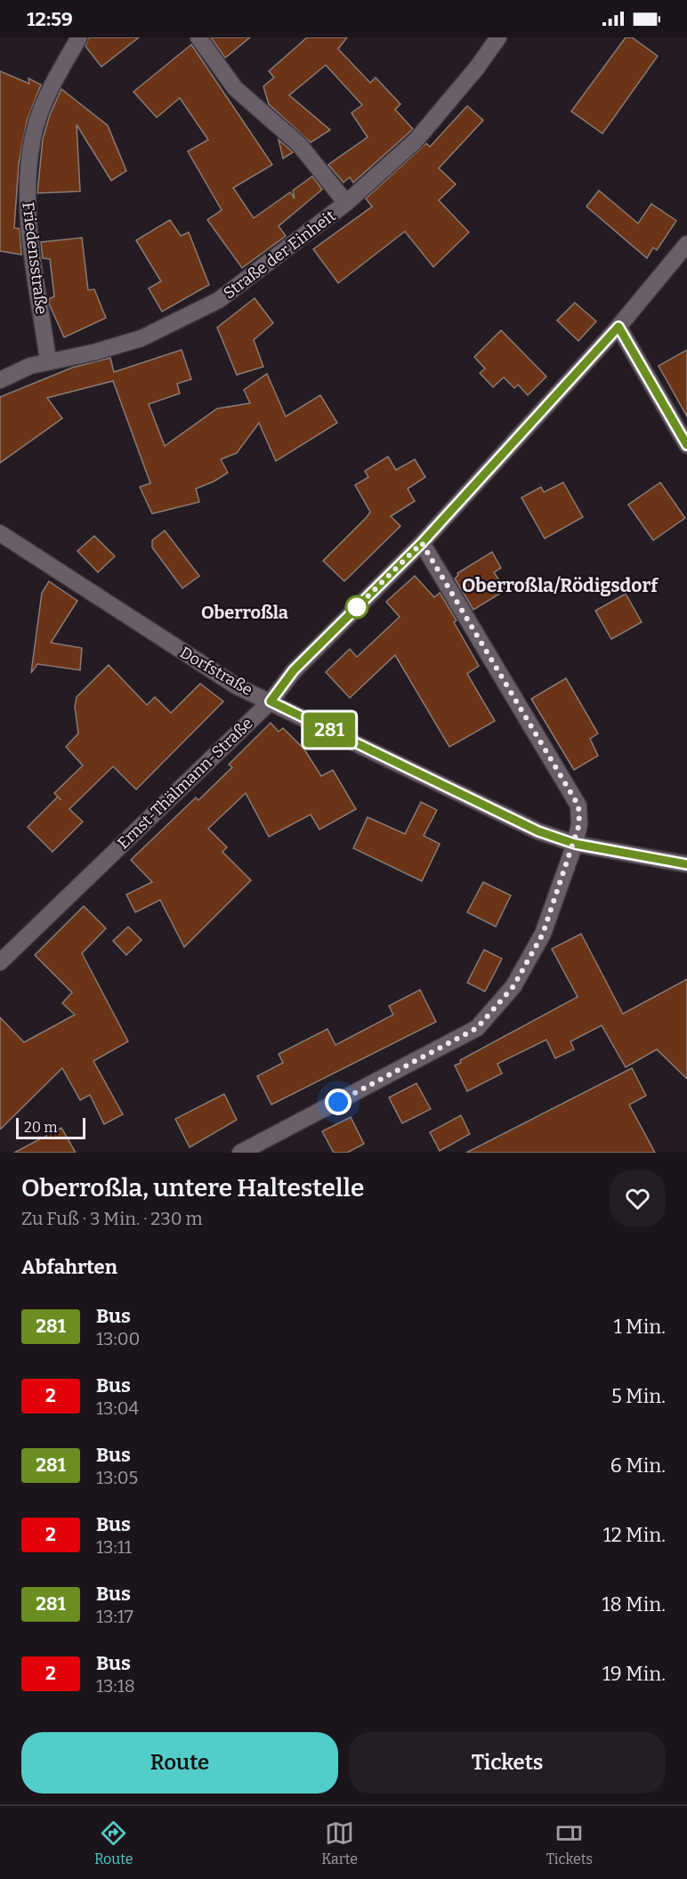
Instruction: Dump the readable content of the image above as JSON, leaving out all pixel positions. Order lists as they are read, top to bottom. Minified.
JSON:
{"streets":{"street":["Straße der Einheit","Friedensstraße","Dorfstraße","Ernst-Thälmann-Straße"]},"crossings":[["Straße der Einheit","Friedensstraße"],["Dorfstraße","Ernst-Thälmann-Straße"]],"districts":["Oberroßla/Rödigsdorf","Oberroßla"],"lines":["bus line 281"],"scale_bar":"20 m","page":{"status":"12:59","on_map":"281","scale":"20 m","heading":[["Oberroßla, untere Haltestelle","Zu Fuß · 3 Min. · 230 m"],"Abfahrten"],"list":[{"mark":"281","name":"Bus","note":"13:00","value":"1 Min."},{"mark":"2","name":"Bus","note":"13:04","value":"5 Min."},{"mark":"281","name":"Bus","note":"13:05","value":"6 Min."},{"mark":"2","name":"Bus","note":"13:11","value":"12 Min."},{"mark":"281","name":"Bus","note":"13:17","value":"18 Min."},{"mark":"2","name":"Bus","note":"13:18","value":"19 Min."}],"buttons":["Route","Tickets"],"tabs":["Route","Karte","Tickets"]}}
